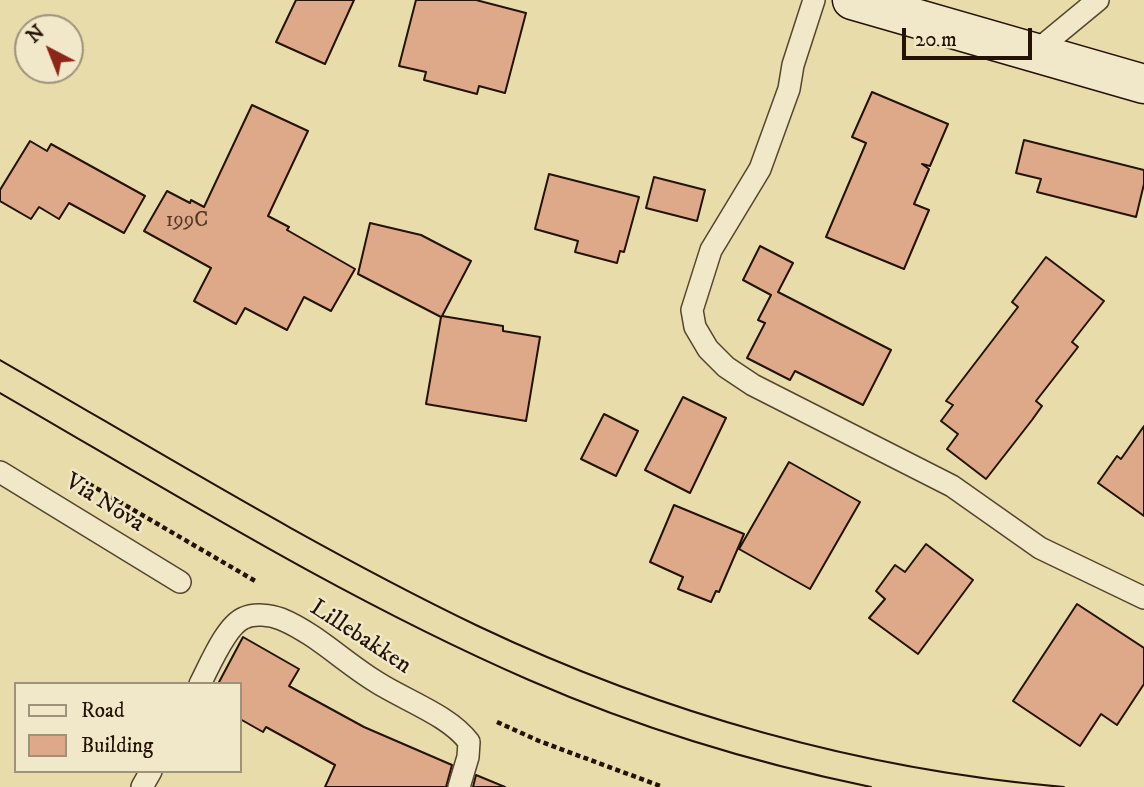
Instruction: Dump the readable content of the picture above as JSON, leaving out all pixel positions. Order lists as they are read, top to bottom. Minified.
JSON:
{"streets":{"lane":["Via Nova","Lillebakken"]},"house_numbers":["199C"],"legend":["Road","Building"],"scale_bar":"20 m","north":"top left"}
